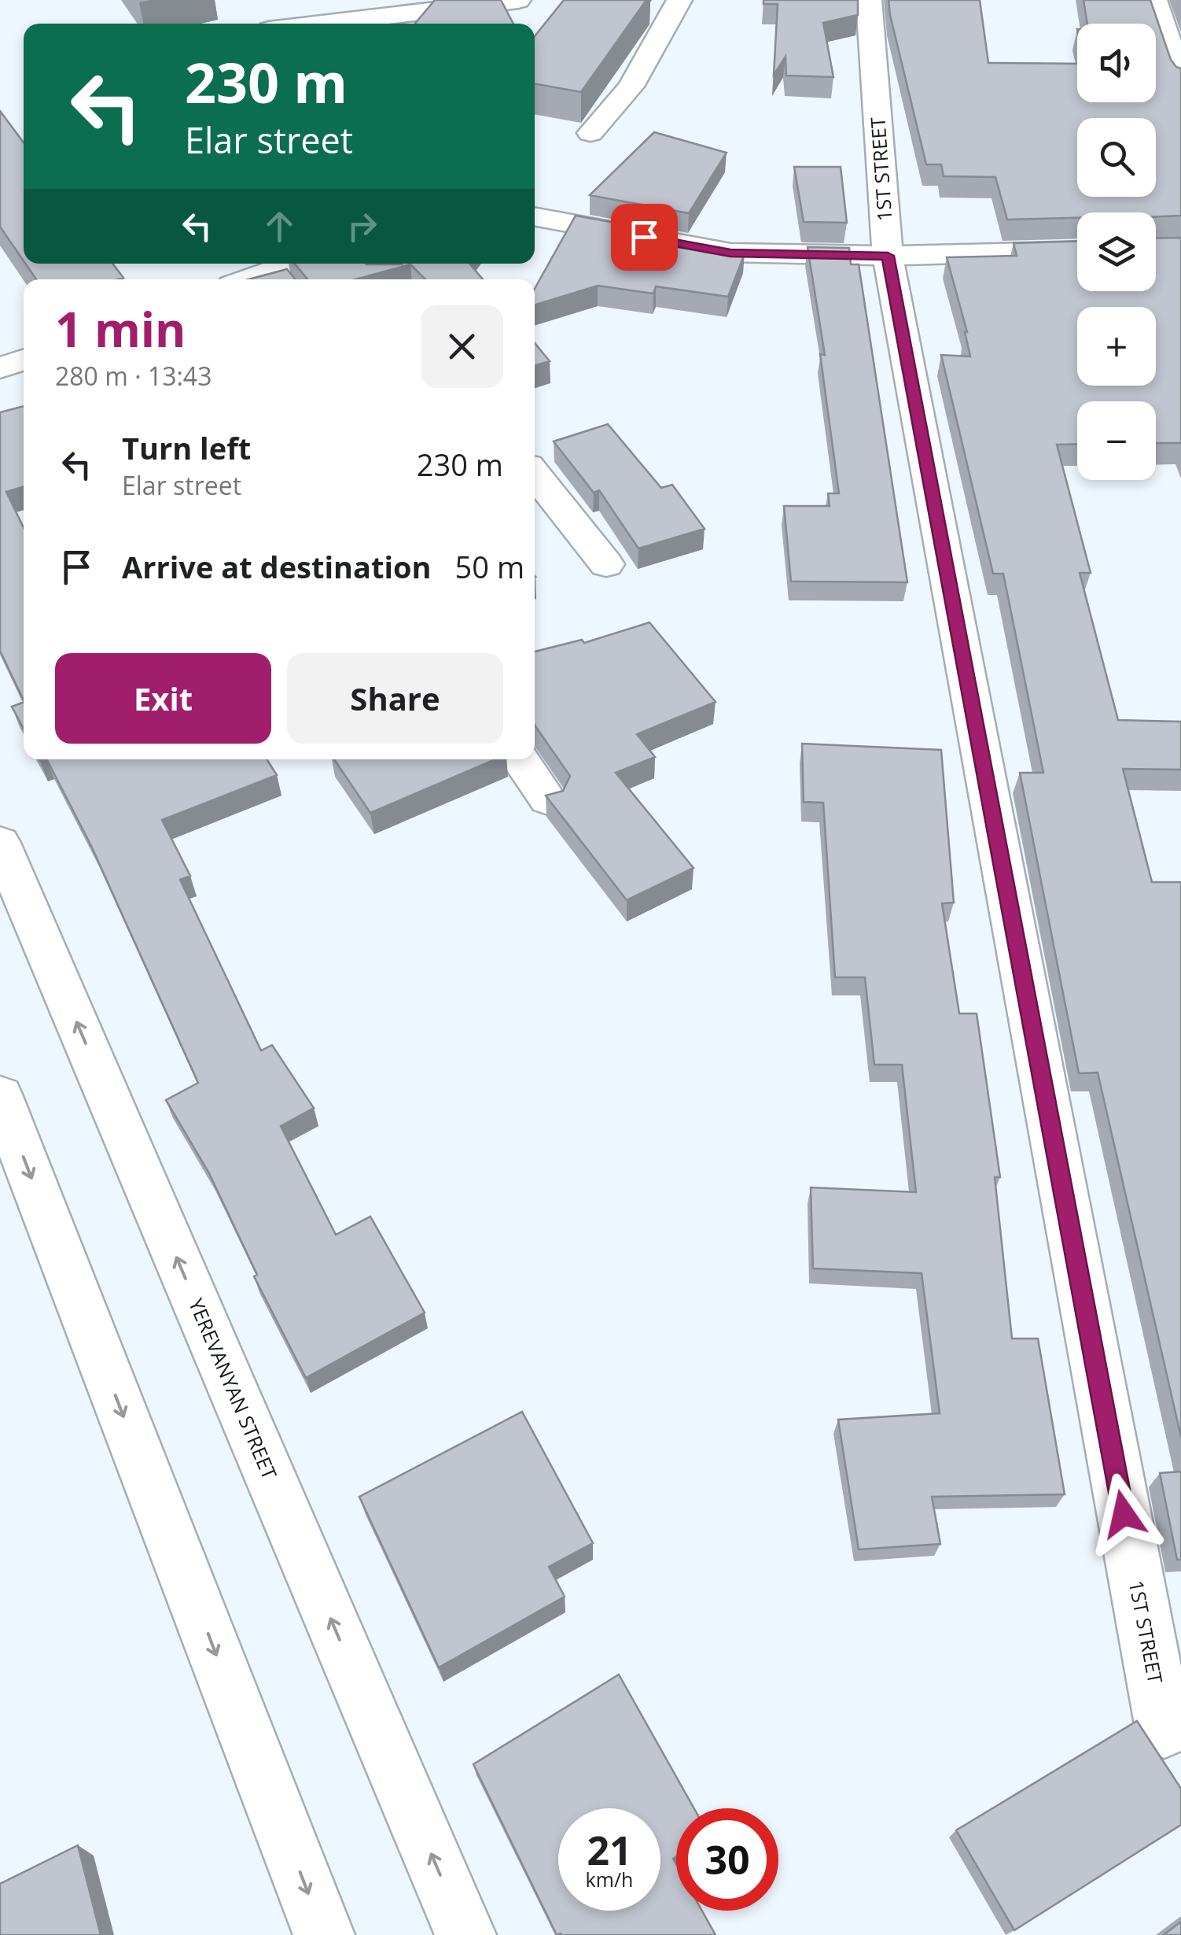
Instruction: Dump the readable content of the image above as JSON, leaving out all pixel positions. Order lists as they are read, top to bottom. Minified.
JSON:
{"streets":{"street":["1ST STREET","YEREVANYAN STREET"]},"page":{"map_buttons":["+","−"],"turn":["230 m","Elar street"],"heading":["1 min","280 m · 13:43"],"list":[{"name":"Turn left","note":"Elar street","value":"230 m"},{"name":"Arrive at destination","value":"50 m"}],"buttons":["Exit","Share"],"speed":"21 km/h","limit":"30"}}
